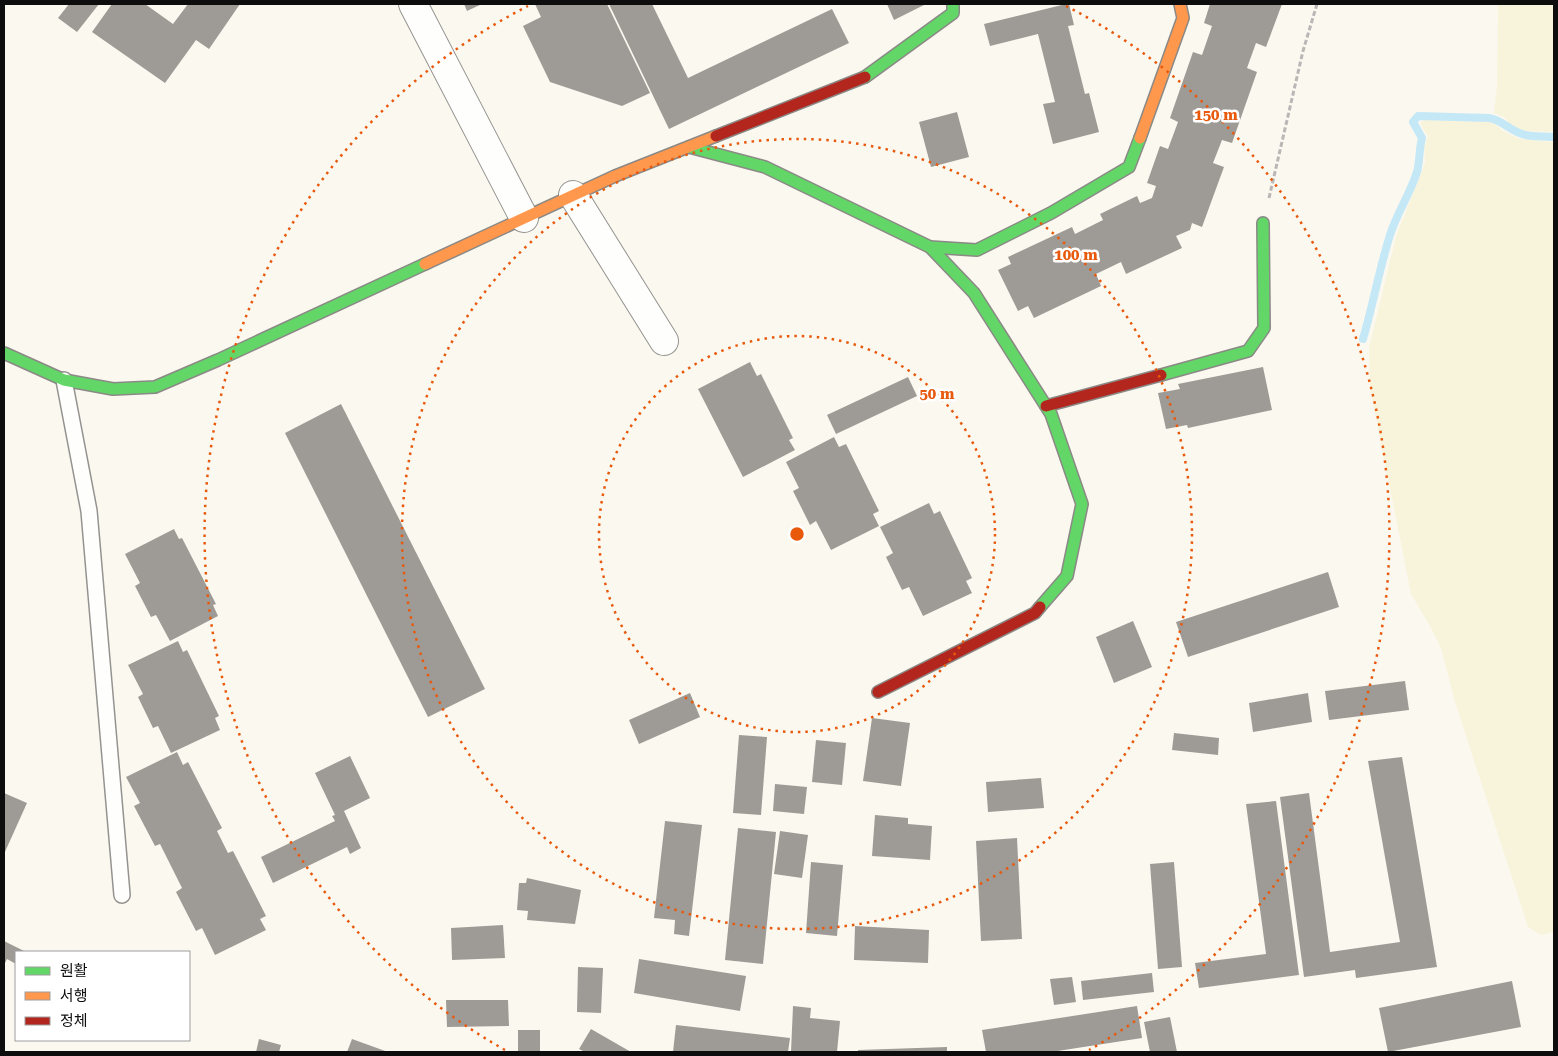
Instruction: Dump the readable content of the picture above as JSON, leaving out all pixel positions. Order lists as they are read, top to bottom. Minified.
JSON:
{"legend":["원활","서행","정체"],"rings":["150 m","100 m","50 m"]}
